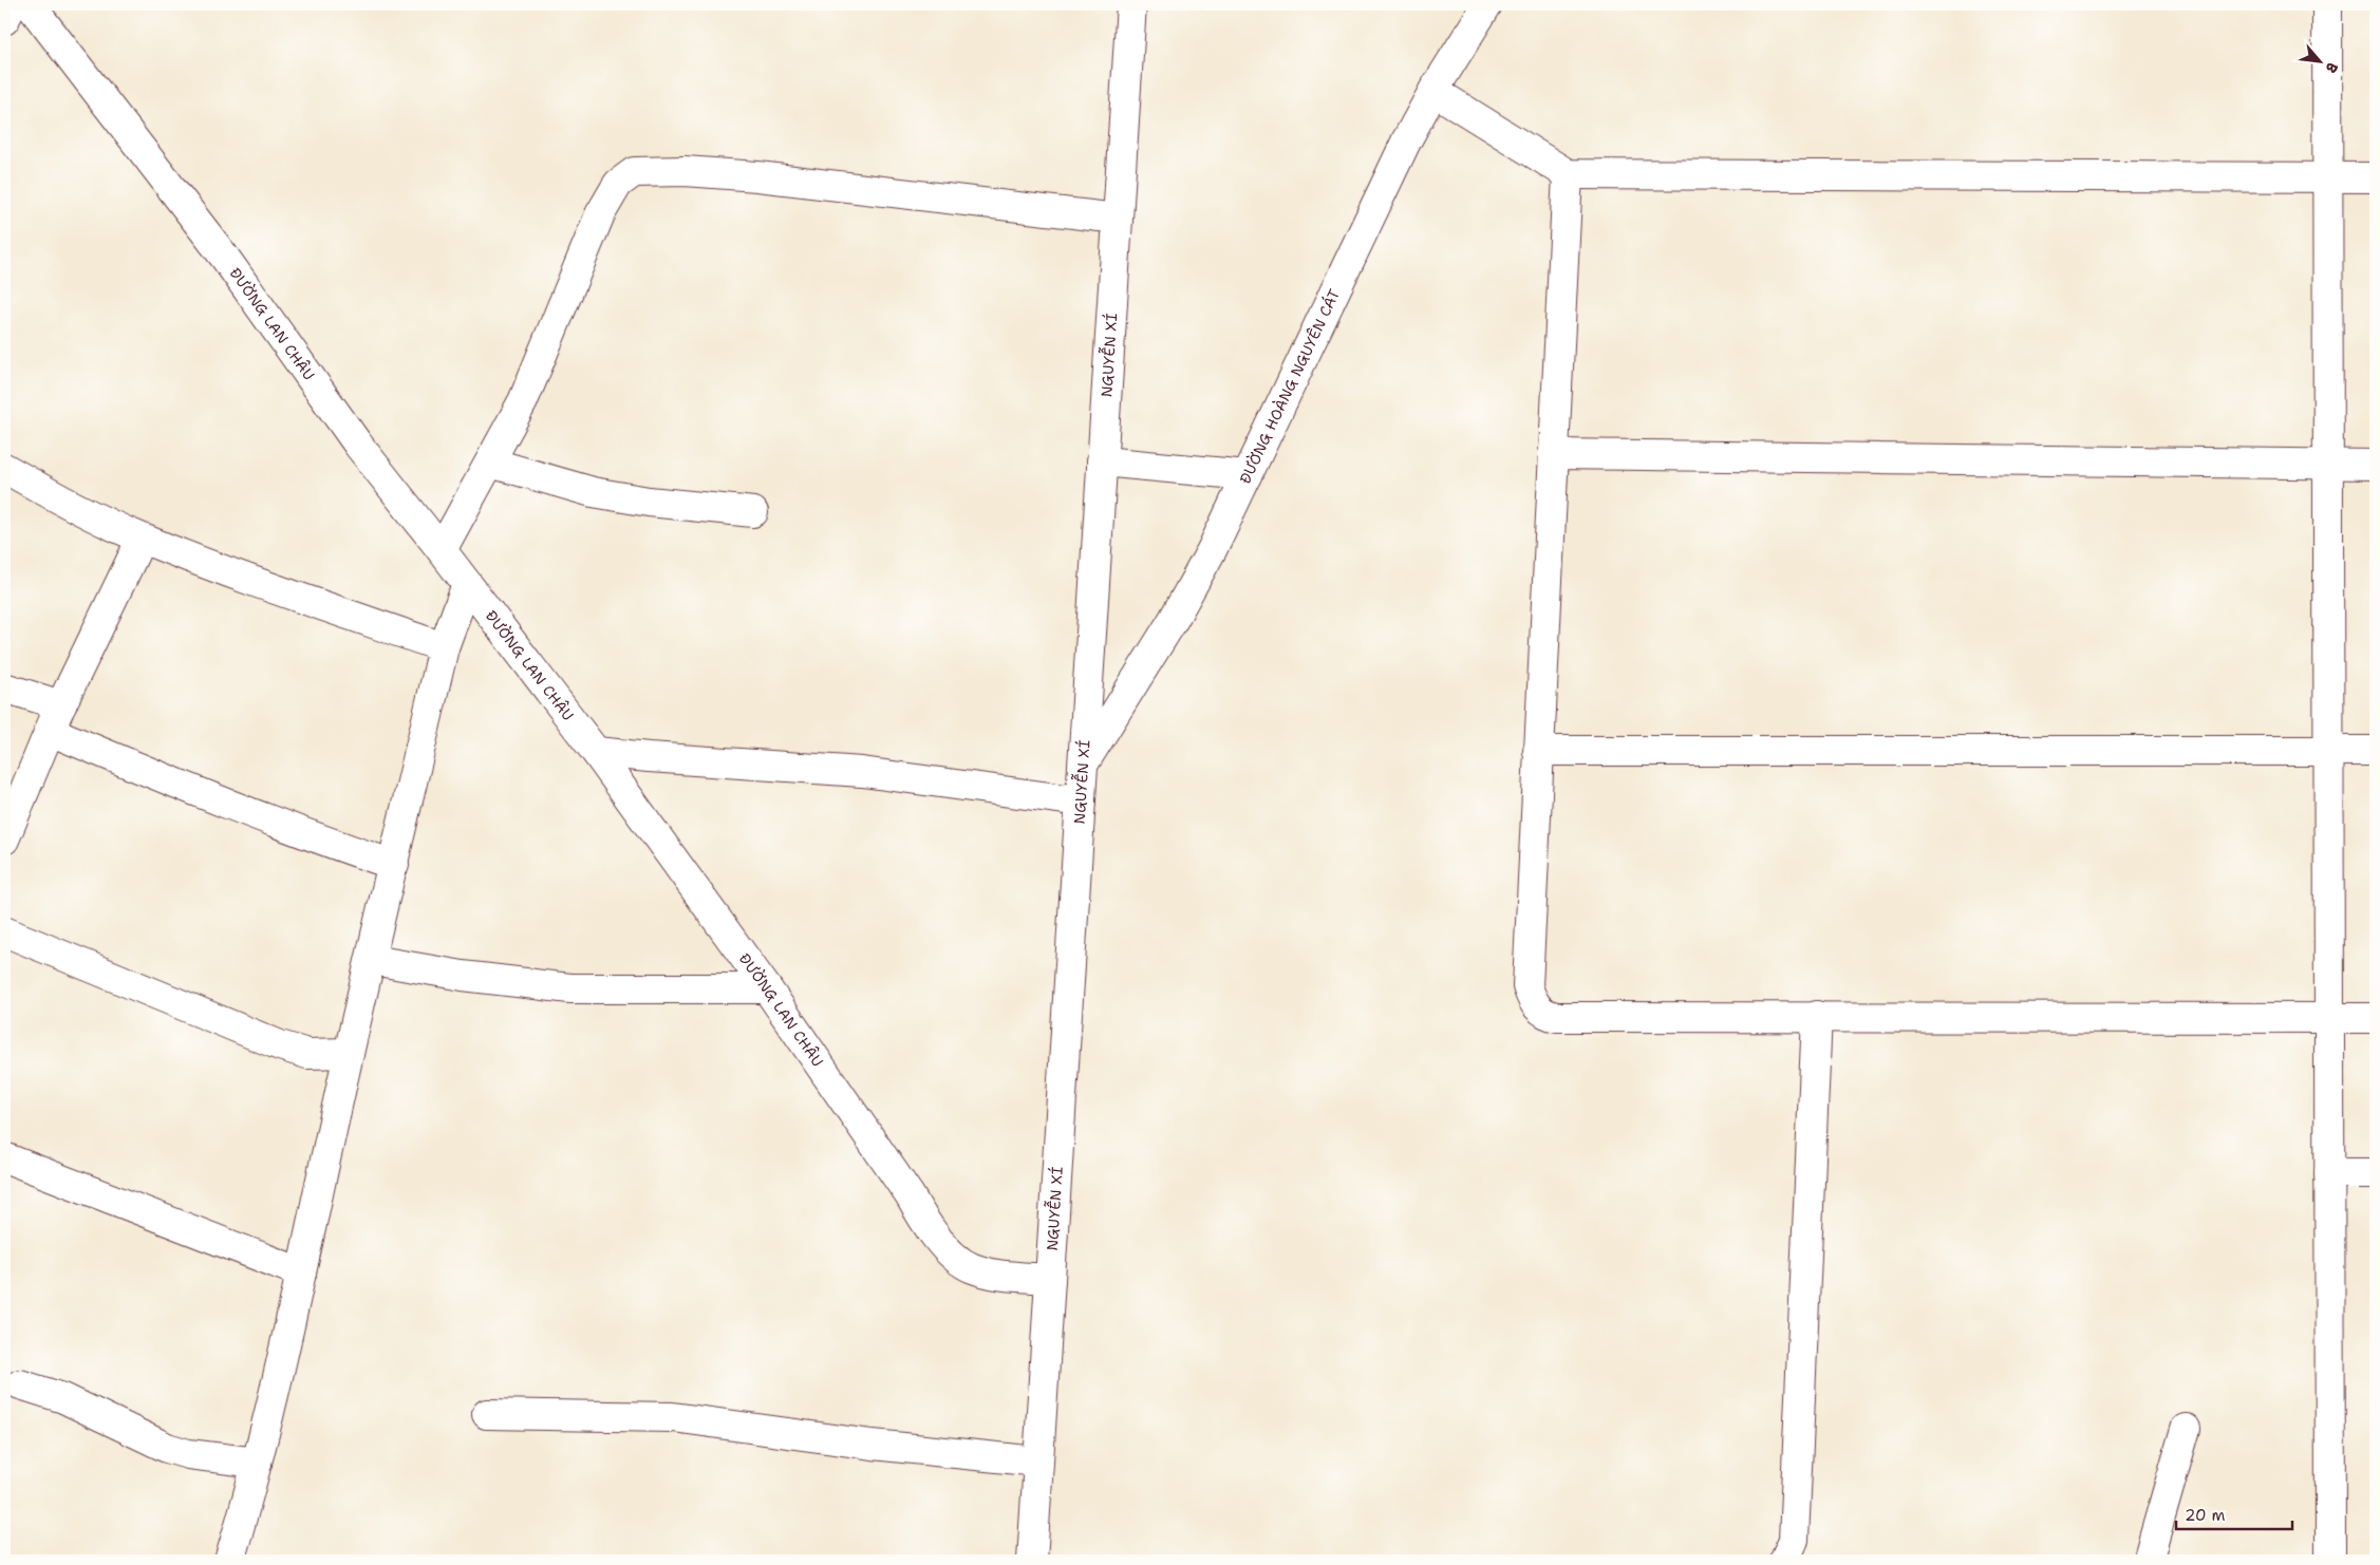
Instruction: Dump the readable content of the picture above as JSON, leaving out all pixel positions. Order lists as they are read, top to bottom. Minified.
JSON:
{"streets":{"street":["ĐƯỜNG LAN CHÂU","NGUYỄN XÍ","ĐƯỜNG HOÀNG NGUYÊN CÁT"]},"crossings":[["ĐƯỜNG LAN CHÂU","NGUYỄN XÍ"],["NGUYỄN XÍ","ĐƯỜNG HOÀNG NGUYÊN CÁT"]],"scale_bar":"20 m","north":"bottom right"}
